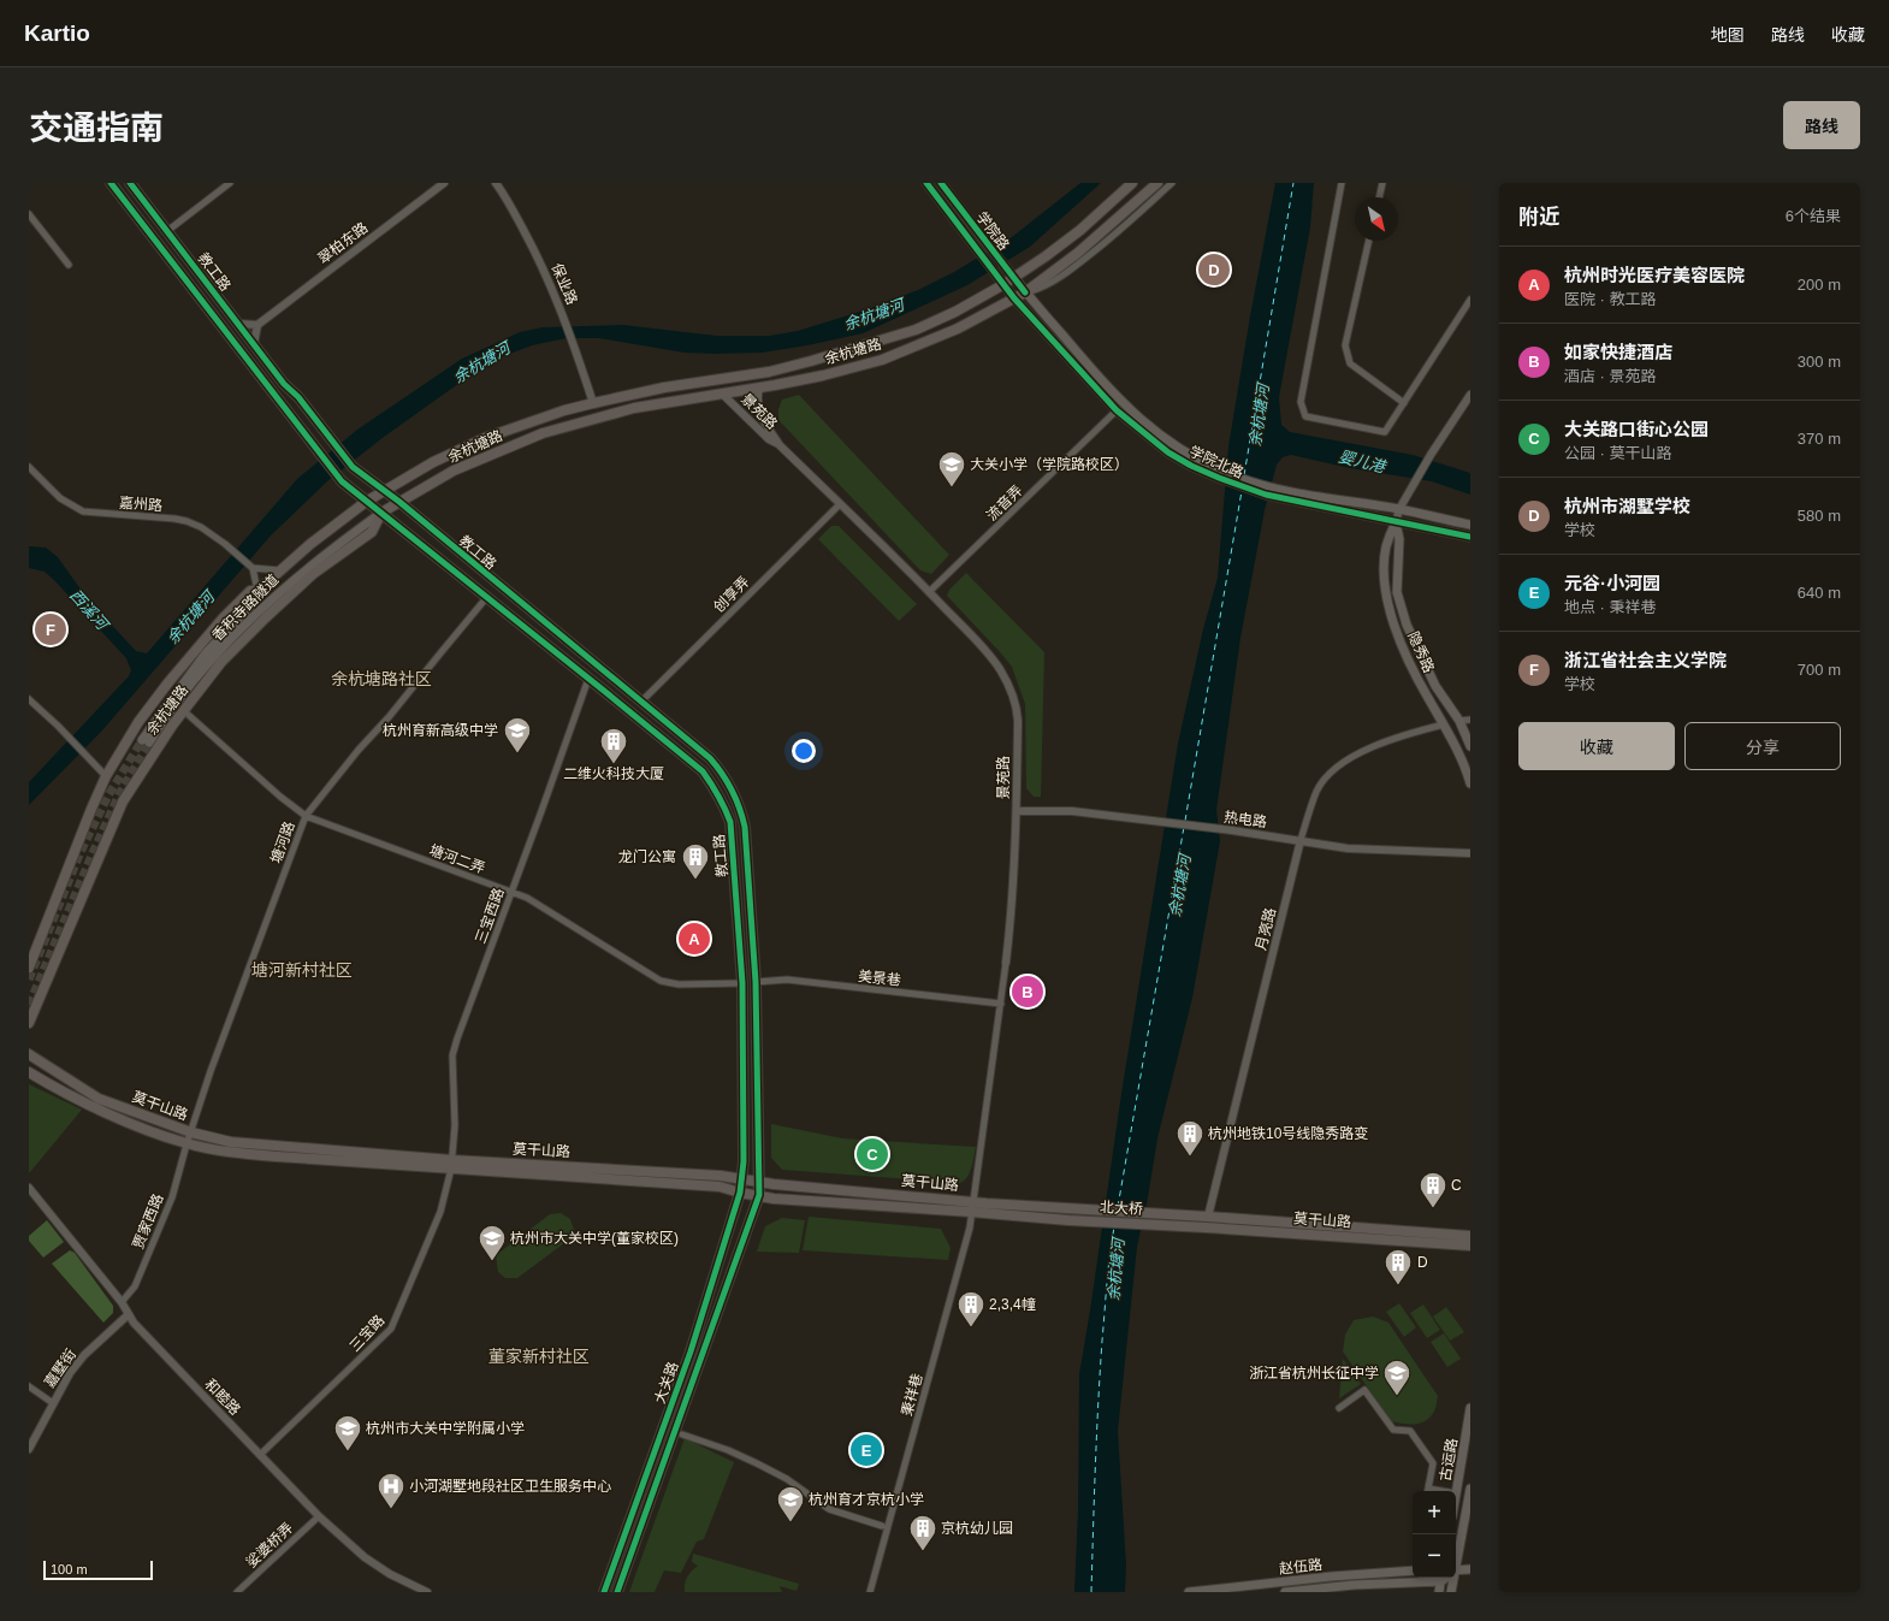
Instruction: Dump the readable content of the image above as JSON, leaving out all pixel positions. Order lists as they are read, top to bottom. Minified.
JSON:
{"streets":{"main road":["学院路","教工路","余杭塘路","学院北路","香积寺路隧道","隐秀路","莫干山路","北大桥","大关路","古运路","赵伍路"],"street":["翠柏东路","保业路","景苑路","流音弄","嘉州路","创享弄","热电路","塘河路","塘河二弄","三宝西路","月亮路","美景巷","贾家西路","三宝路","嘉墅街","秉祥巷","和睦路","娑婆桥弄"]},"crossings":[["学院路","余杭塘路"],["学院路","学院北路"],["教工路","余杭塘路"],["教工路","创享弄"],["教工路","香积寺路隧道"],["教工路","塘河路"],["教工路","塘河二弄"],["教工路","三宝西路"],["教工路","美景巷"],["教工路","莫干山路"],["教工路","大关路"],["保业路","余杭塘路"],["余杭塘路","景苑路"],["余杭塘路","学院北路"],["余杭塘路","香积寺路隧道"],["余杭塘路","塘河二弄"],["景苑路","流音弄"],["景苑路","创享弄"],["景苑路","热电路"],["景苑路","美景巷"],["景苑路","莫干山路"],["景苑路","秉祥巷"],["学院北路","流音弄"],["学院北路","隐秀路"],["隐秀路","月亮路"],["热电路","月亮路"],["塘河路","塘河二弄"],["塘河路","莫干山路"],["塘河路","贾家西路"],["塘河二弄","三宝西路"],["三宝西路","莫干山路"],["三宝西路","三宝路"],["月亮路","莫干山路"],["莫干山路","北大桥"],["莫干山路","贾家西路"],["莫干山路","三宝路"],["莫干山路","大关路"],["莫干山路","秉祥巷"],["贾家西路","和睦路"],["三宝路","和睦路"],["嘉墅街","和睦路"],["和睦路","娑婆桥弄"]],"districts":["余杭塘路社区","塘河新村社区","董家新村社区"],"water":["余杭塘河","婴儿港","西溪河"],"places":{"school or university":["大关小学（学院路校区）","杭州育新高级中学","杭州市大关中学(董家校区)","浙江省杭州长征中学","杭州市大关中学附属小学","杭州育才京杭小学"],"building":["二维火科技大厦","龙门公寓","杭州地铁10号线隐秀路变","C","D","2,3,4幢","京杭幼儿园"],"hospital":["小河湖墅地段社区卫生服务中心"]},"scale_bar":"100 m","north":"bottom right","page":{"header":"Kartio","nav":["地图","路线","收藏"],"title":"交通指南","buttons":["路线",["收藏","分享"]],"heading":["附近","6个结果"],"list":[{"mark":"A","name":"杭州时光医疗美容医院","note":"医院 · 教工路","value":"200 m"},{"mark":"B","name":"如家快捷酒店","note":"酒店 · 景苑路","value":"300 m"},{"mark":"C","name":"大关路口街心公园","note":"公园 · 莫干山路","value":"370 m"},{"mark":"D","name":"杭州市湖墅学校","note":"学校","value":"580 m"},{"mark":"E","name":"元谷·小河园","note":"地点 · 秉祥巷","value":"640 m"},{"mark":"F","name":"浙江省社会主义学院","note":"学校","value":"700 m"}],"pins":["D","F","A","B","C","E"],"map_buttons":["+","−"],"scale":"100 m"}}
